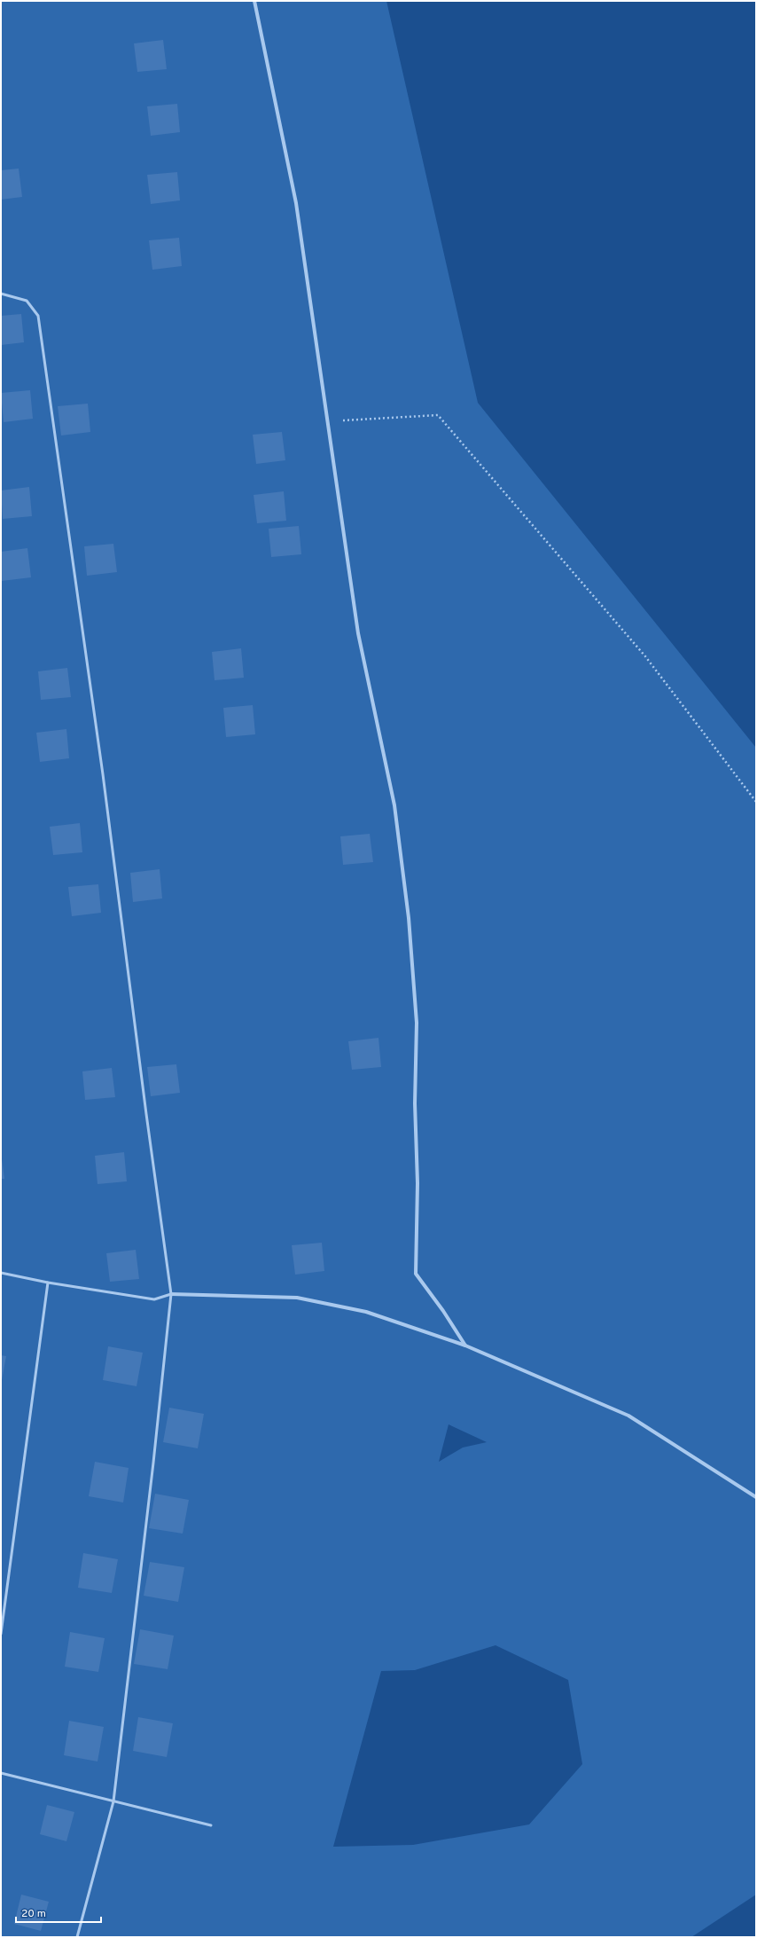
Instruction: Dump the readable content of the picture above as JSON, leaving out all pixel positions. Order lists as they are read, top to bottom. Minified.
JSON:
{"scale_bar":"20 m"}
